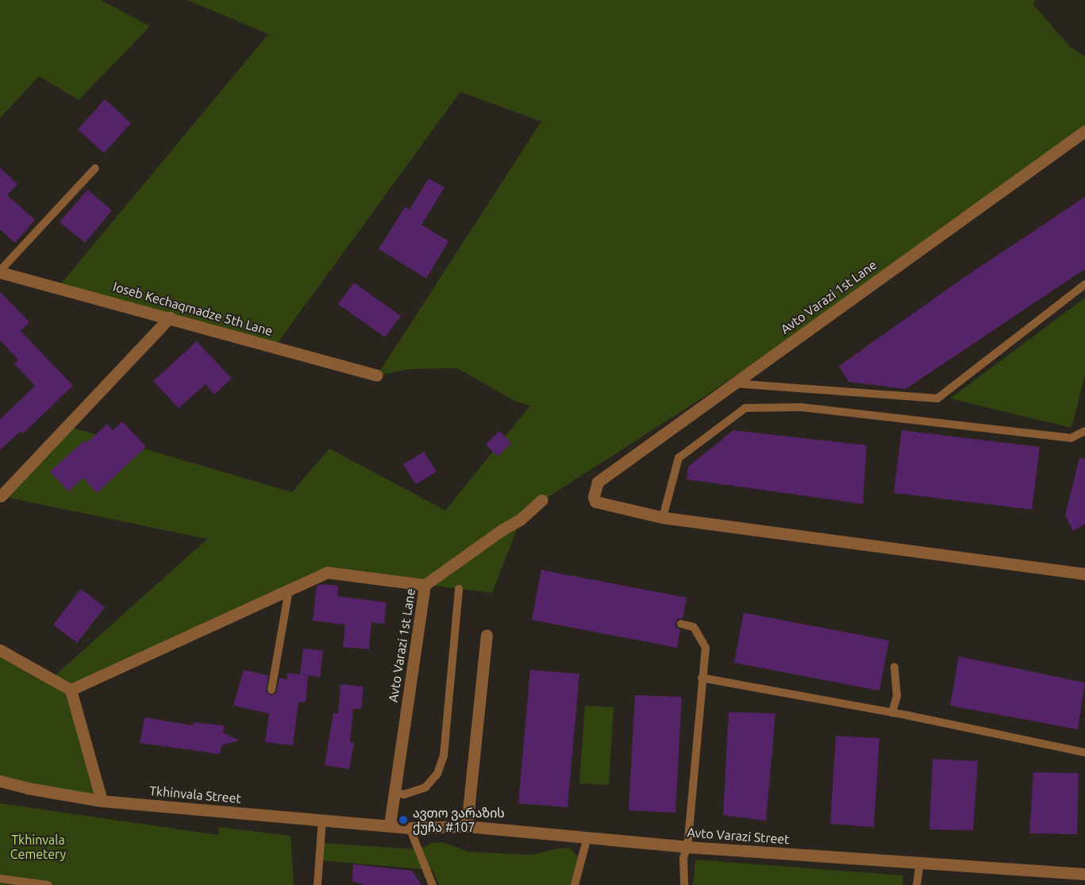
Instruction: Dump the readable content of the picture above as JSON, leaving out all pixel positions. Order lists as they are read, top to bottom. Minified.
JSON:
{"streets":{"street":["Avto Varazi 1st Lane","Ioseb Kechaqmadze 5th Lane","Tkhinvala Street","Avto Varazi Street"]},"crossings":[["Avto Varazi 1st Lane","Tkhinvala Street"],["Avto Varazi 1st Lane","Avto Varazi Street"],["Tkhinvala Street","Avto Varazi Street"]],"parks":["Tkhinvala Cemetery"],"places":["ავთო ვარაზის ქუჩა #107"]}
